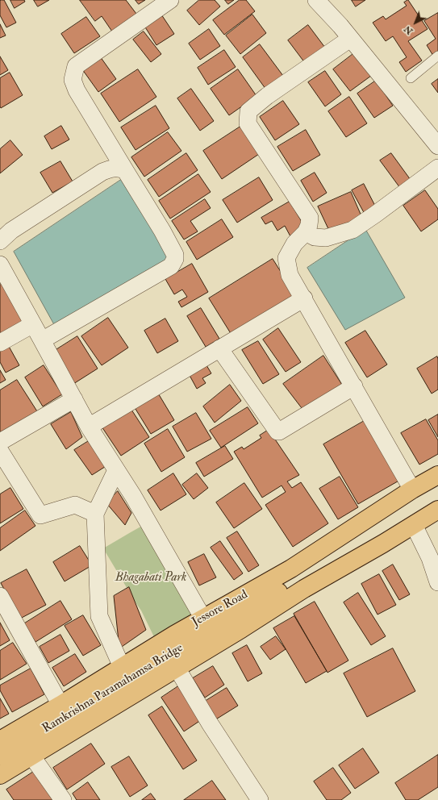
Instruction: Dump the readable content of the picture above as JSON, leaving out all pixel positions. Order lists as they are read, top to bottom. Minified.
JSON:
{"streets":{"main road":["Jessore Road","Ramkrishna Paramahamsa Bridge"]},"parks":["Bhagabati Park"],"north":"bottom left"}
